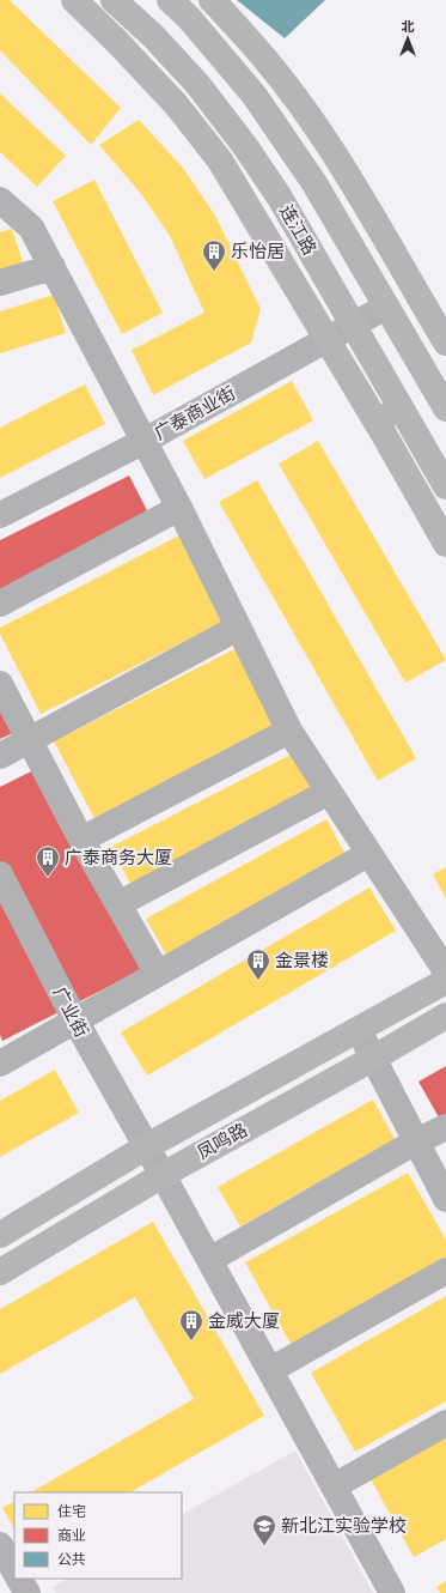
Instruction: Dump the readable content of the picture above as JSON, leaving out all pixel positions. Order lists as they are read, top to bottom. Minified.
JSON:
{"streets":{"main road":["连江路","凤鸣路"],"street":["广泰商业街","广业街"]},"crossings":[["连江路","广泰商业街"],["广业街","凤鸣路"]],"places":{"building":["乐怡居","广泰商务大厦","金景楼","金威大厦"],"school or university":["新北江实验学校"]},"legend":["住宅","商业","公共"],"north":"top"}
